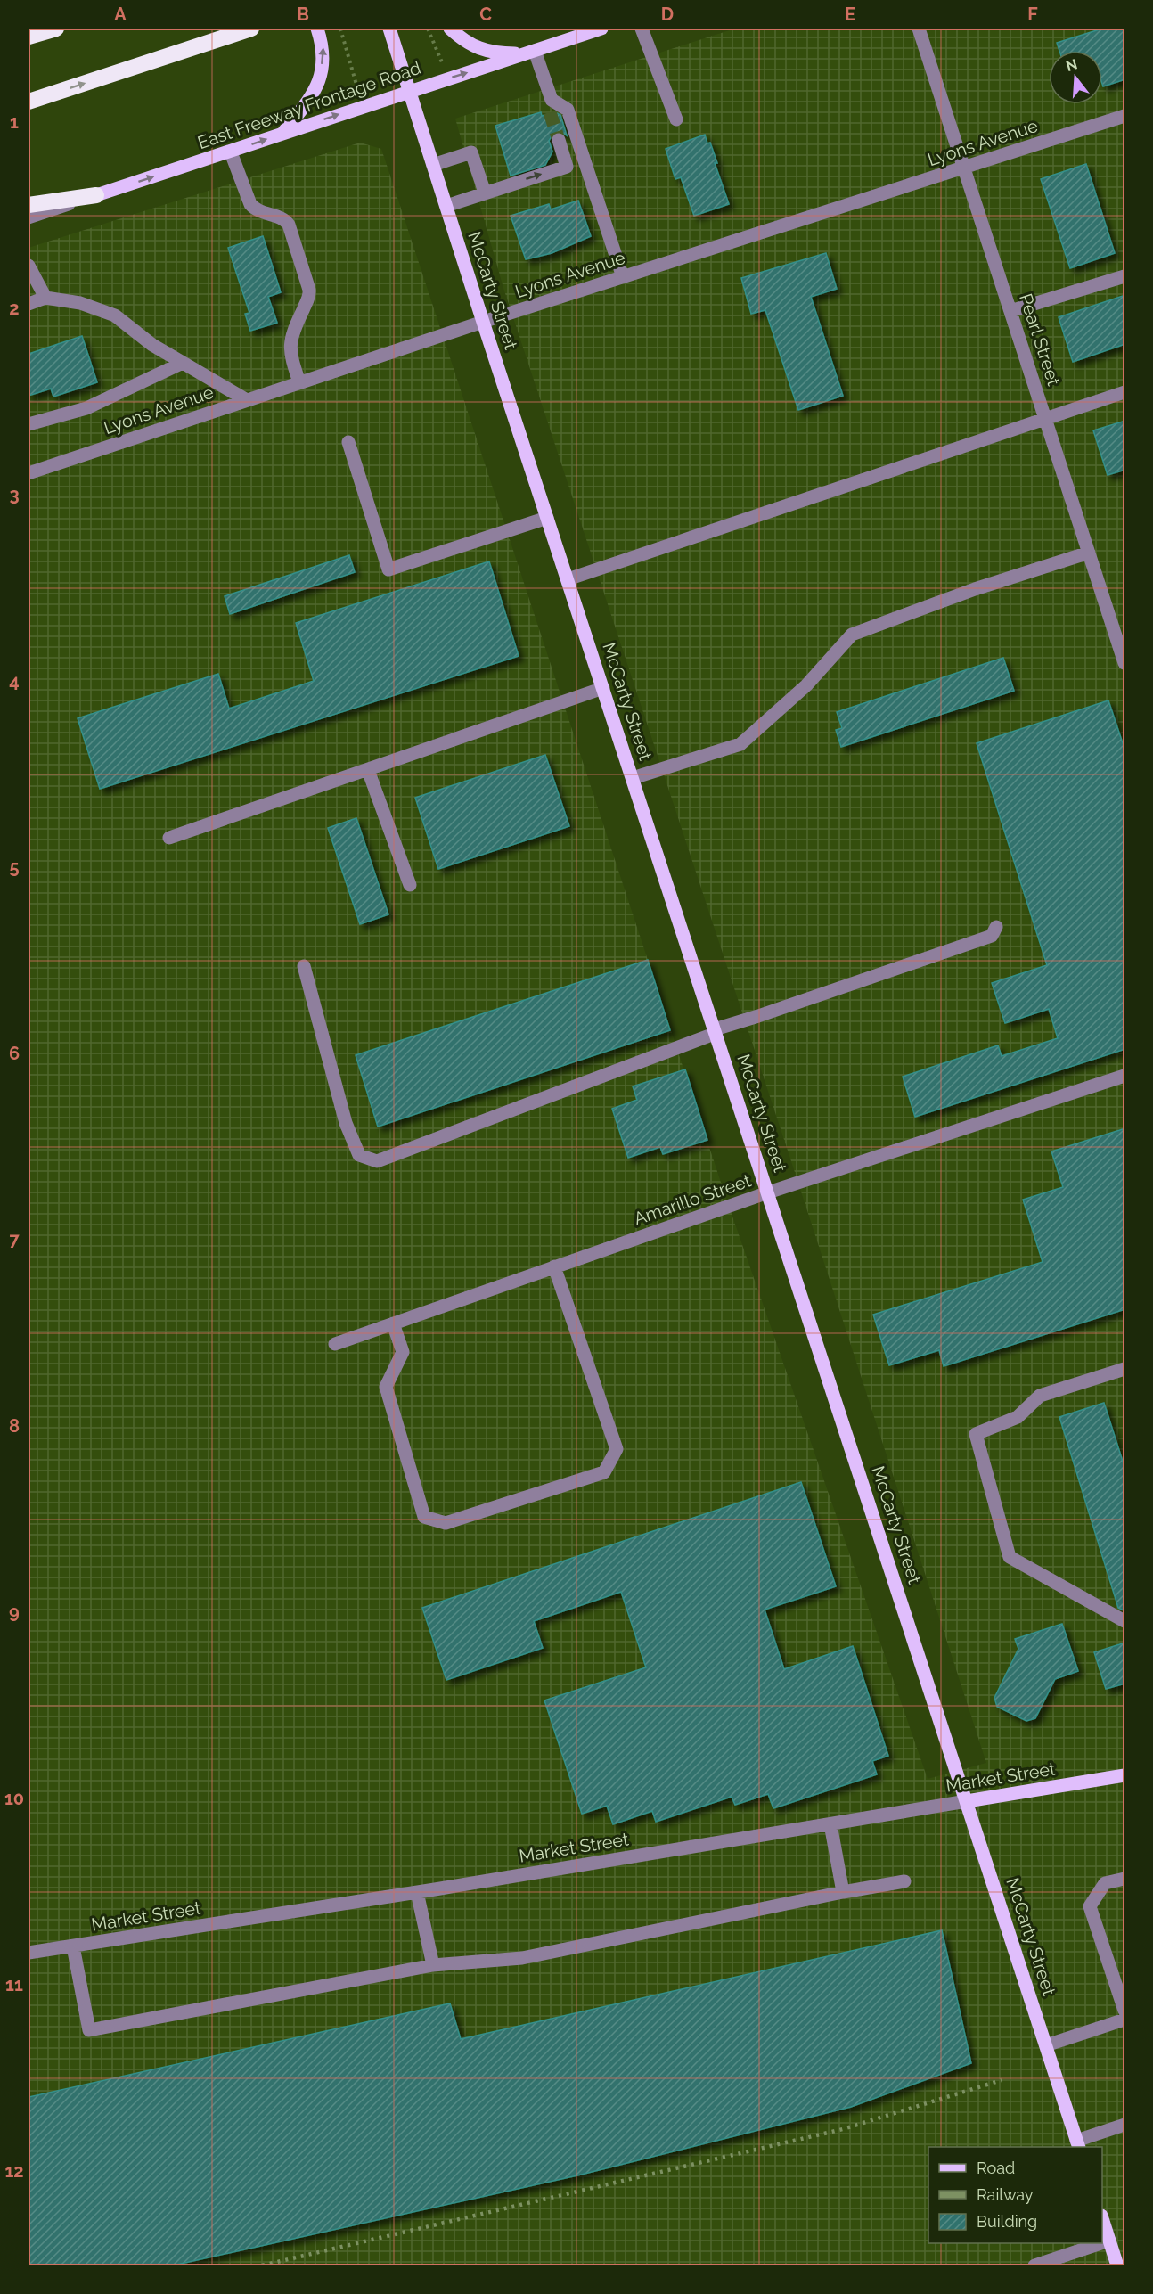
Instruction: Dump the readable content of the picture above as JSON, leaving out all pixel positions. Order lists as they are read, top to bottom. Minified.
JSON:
{"streets":{"main road":["East Freeway Frontage Road","McCarty Street","Market Street"],"street":["Lyons Avenue","Pearl Street","Amarillo Street"]},"crossings":[["East Freeway Frontage Road","McCarty Street"],["Lyons Avenue","McCarty Street"],["Lyons Avenue","Pearl Street"],["McCarty Street","Amarillo Street"],["McCarty Street","Market Street"]],"one_way":["East Freeway Frontage Road"],"legend":["Road","Railway","Building"],"north":"top","grid":{"columns":["A","B","C","D","E","F"],"rows":["1","2","3","4","5","6","7","8","9","10","11","12"]}}
